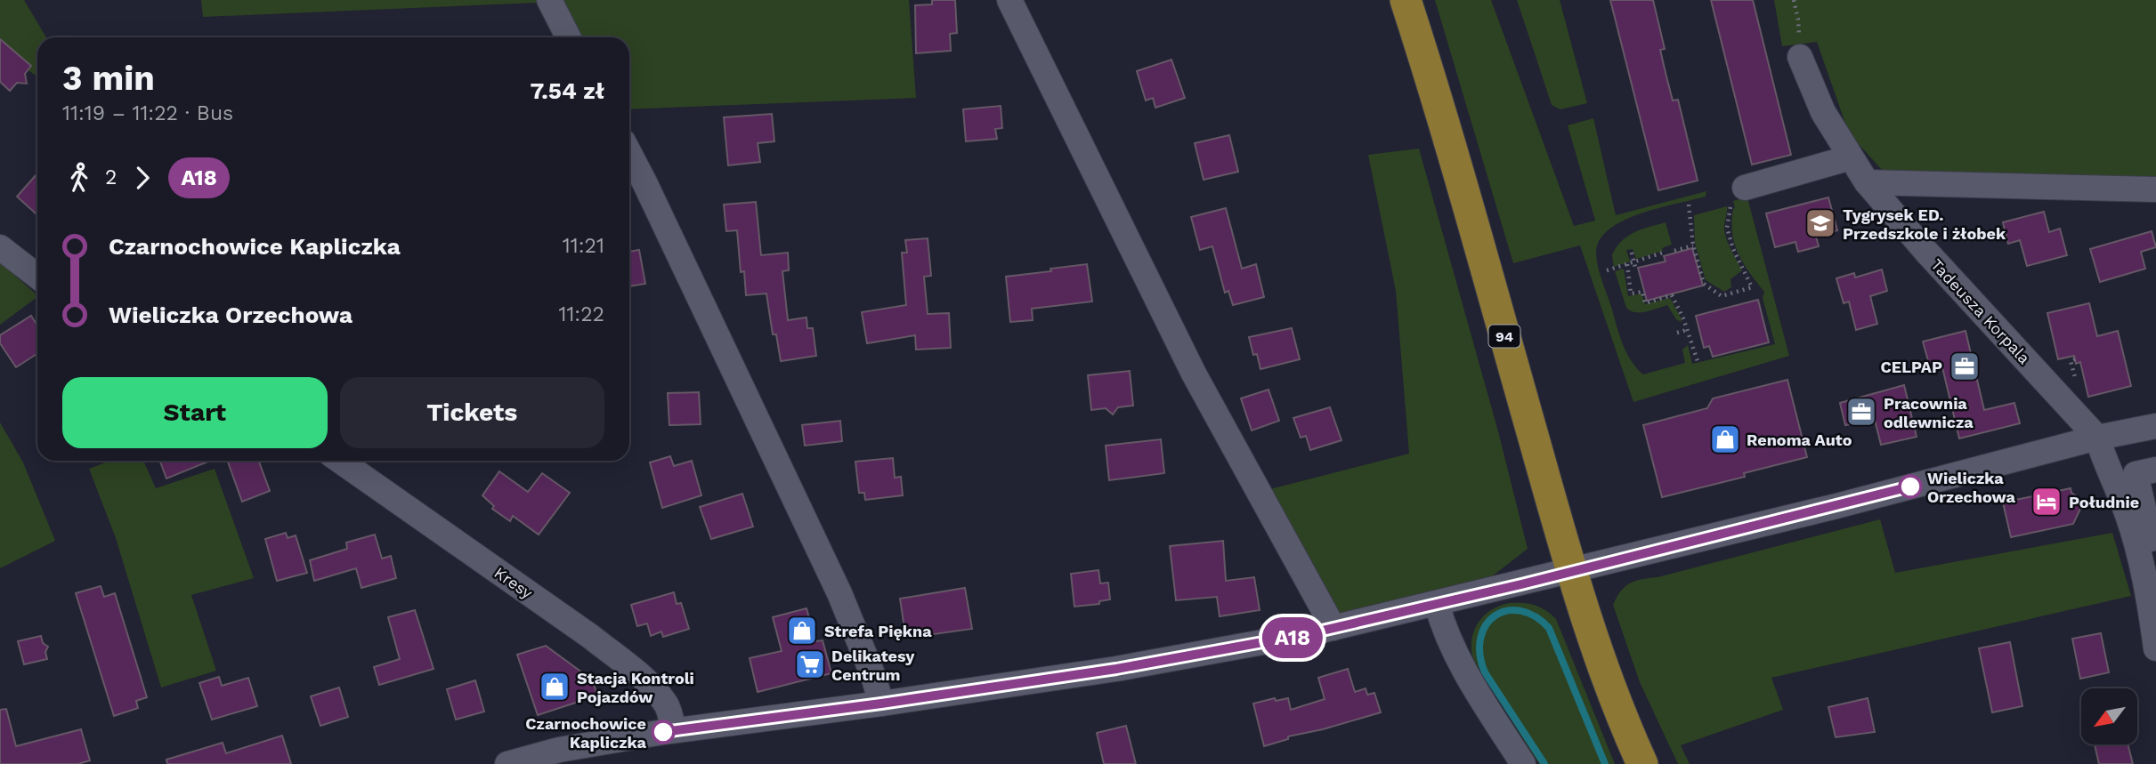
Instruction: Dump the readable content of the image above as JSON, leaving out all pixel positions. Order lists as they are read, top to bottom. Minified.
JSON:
{"streets":{"main road":["94"],"street":["Tadeusza Korpala","Kresy"]},"places":{"school or university":["Tygrysek ED. Przedszkole i żłobek"],"office":["CELPAP","Pracownia odlewnicza"],"shop":["Renoma Auto","Strefa Piękna","Stacja Kontroli Pojazdów"],"other":["Wieliczka Orzechowa","Czarnochowice Kapliczka"],"hotel":["Południe"],"supermarket":["Delikatesy Centrum"]},"lines":["bus line A18"],"north":"bottom left","page":{"on_map":"A18","heading":["3 min","11:19 – 11:22 · Bus","7.54 zł"],"legs":["2","A18"],"list":[{"name":"Czarnochowice Kapliczka","value":"11:21"},{"name":"Wieliczka Orzechowa","value":"11:22"}],"buttons":["Start","Tickets"]}}
